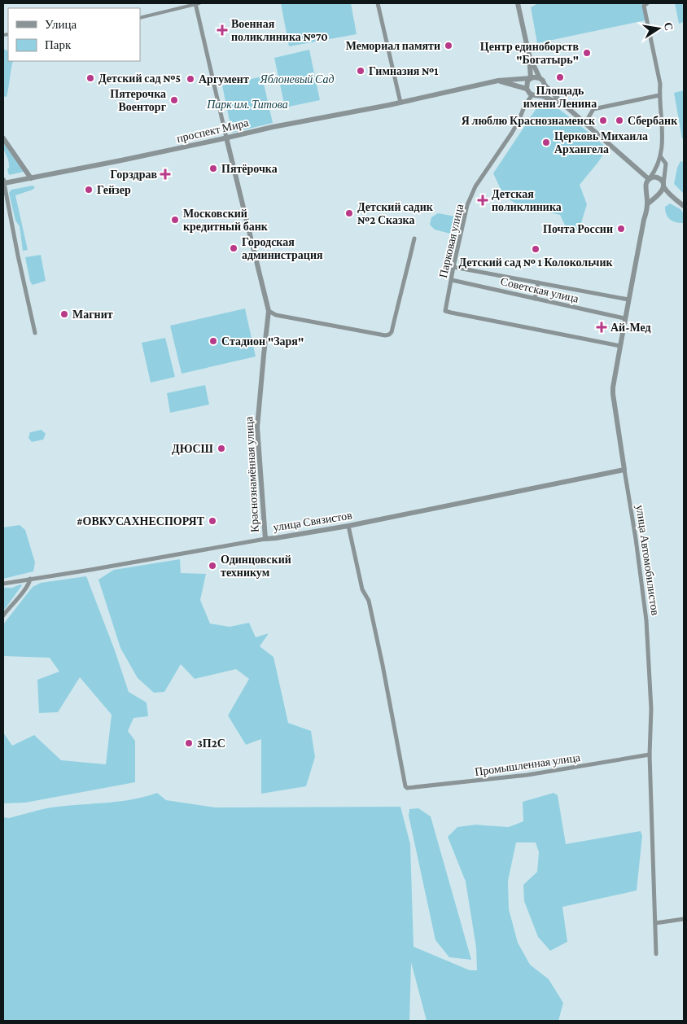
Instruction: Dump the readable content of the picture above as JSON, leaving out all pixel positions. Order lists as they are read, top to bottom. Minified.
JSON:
{"streets":{"street":["проспект Мира","Парковая улица","Советская улица","Краснознамённая улица","улица Связистов","улица Автомобилистов","Промышленная улица"]},"crossings":[["проспект Мира","Парковая улица"],["проспект Мира","Краснознамённая улица"],["Парковая улица","Советская улица"],["Парковая улица","улица Автомобилистов"],["Советская улица","улица Автомобилистов"],["Краснознамённая улица","улица Связистов"],["улица Связистов","улица Автомобилистов"],["улица Связистов","Промышленная улица"],["улица Автомобилистов","Промышленная улица"]],"parks":["Яблоневый Сад","Парк им. Титова"],"places":{"health":["Военная поликлиника №70","Горздрав","Детская поликлиника","Ай-Мед"],"other":["Мемориал памяти","Центр единоборств \"Богатырь\"","Гимназия №1","Площадь имени Ленина","Детский сад №5","Аргумент","Пятерочка Военторг","Я люблю Краснознаменск","Сбербанк","Церковь Михаила Архангела","Пятёрочка","Гейзер","Детский садик №2 Сказка","Московский кредитный банк","Почта России","Городская администрация","Детский сад № 1 Колокольчик","Магнит","Стадион \"Заря\"","ДЮСШ","#ОВКУСАХНЕСПОРЯТ","Одинцовский техникум","3П2С"]},"legend":["Улица","Парк"],"north":"right"}
